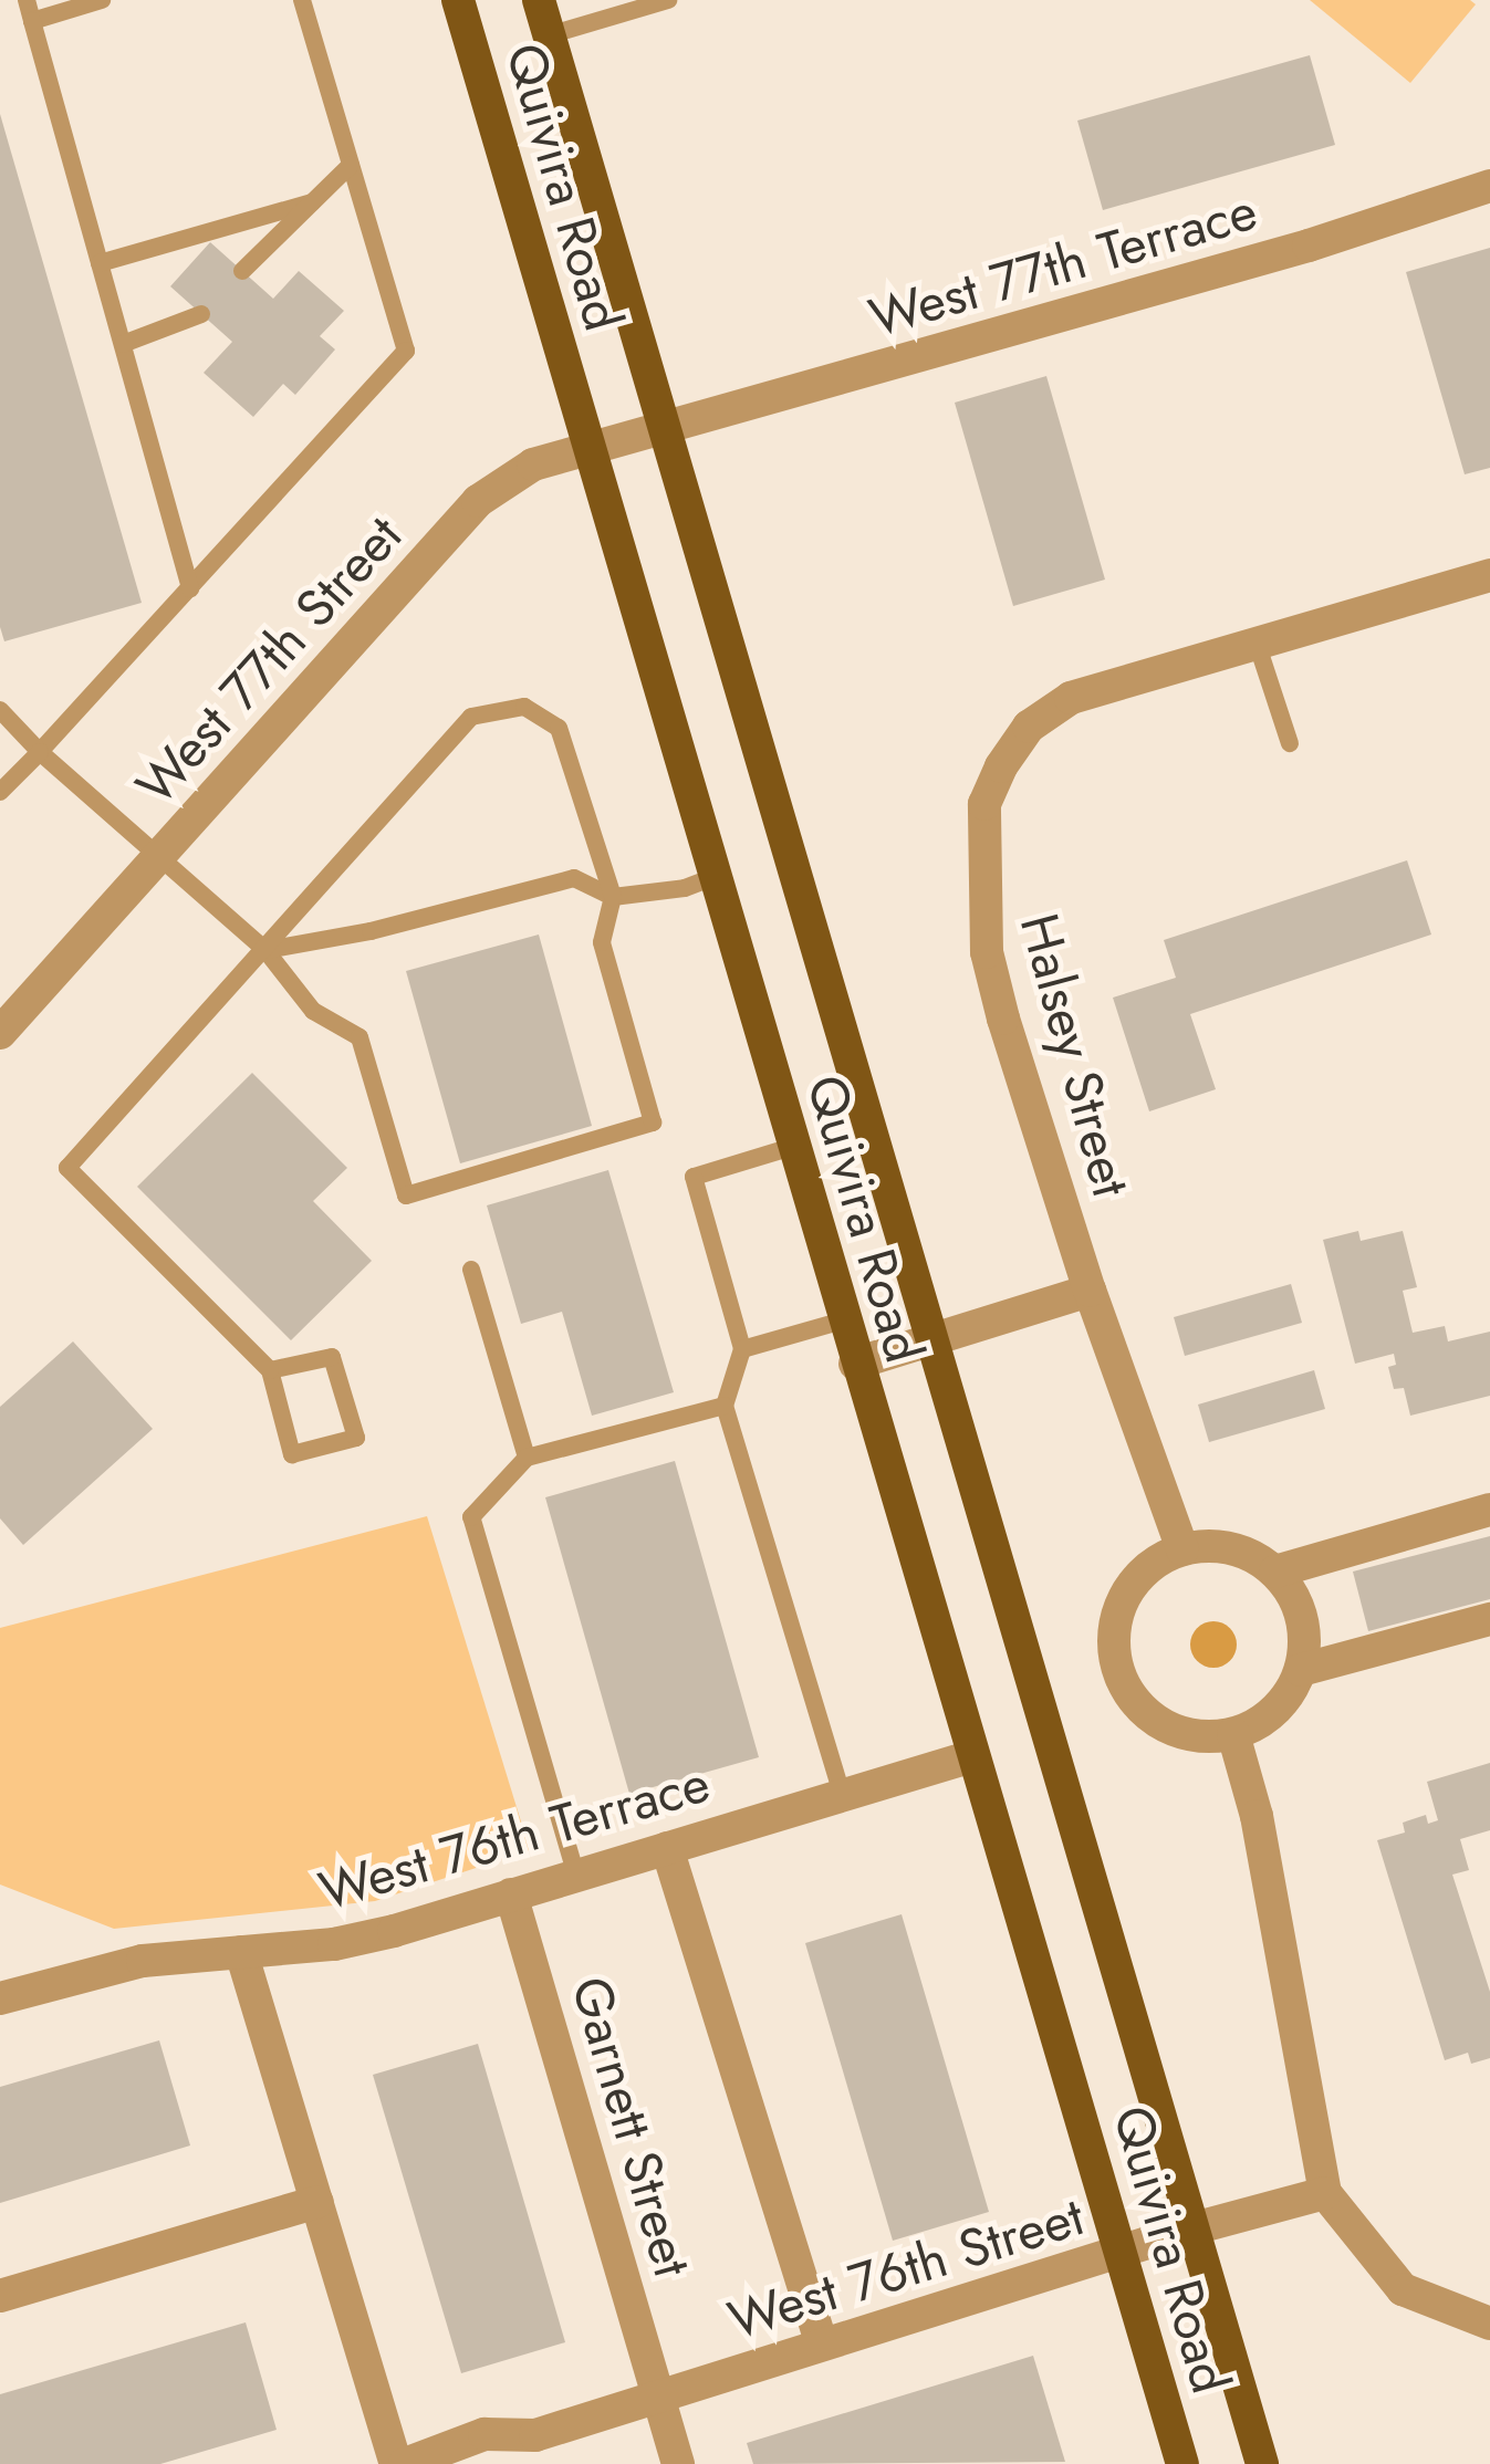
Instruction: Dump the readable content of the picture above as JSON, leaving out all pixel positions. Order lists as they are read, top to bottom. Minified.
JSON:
{"streets":{"main road":["Quivira Road"],"street":["West 77th Terrace","West 77th Street","Halsey Street","West 76th Terrace","Garnett Street","West 76th Street"]},"crossings":[["Quivira Road","West 77th Terrace"],["Quivira Road","West 77th Street"],["Quivira Road","West 76th Terrace"],["Quivira Road","West 76th Street"],["West 77th Terrace","West 77th Street"],["West 76th Terrace","Garnett Street"],["Garnett Street","West 76th Street"]]}
